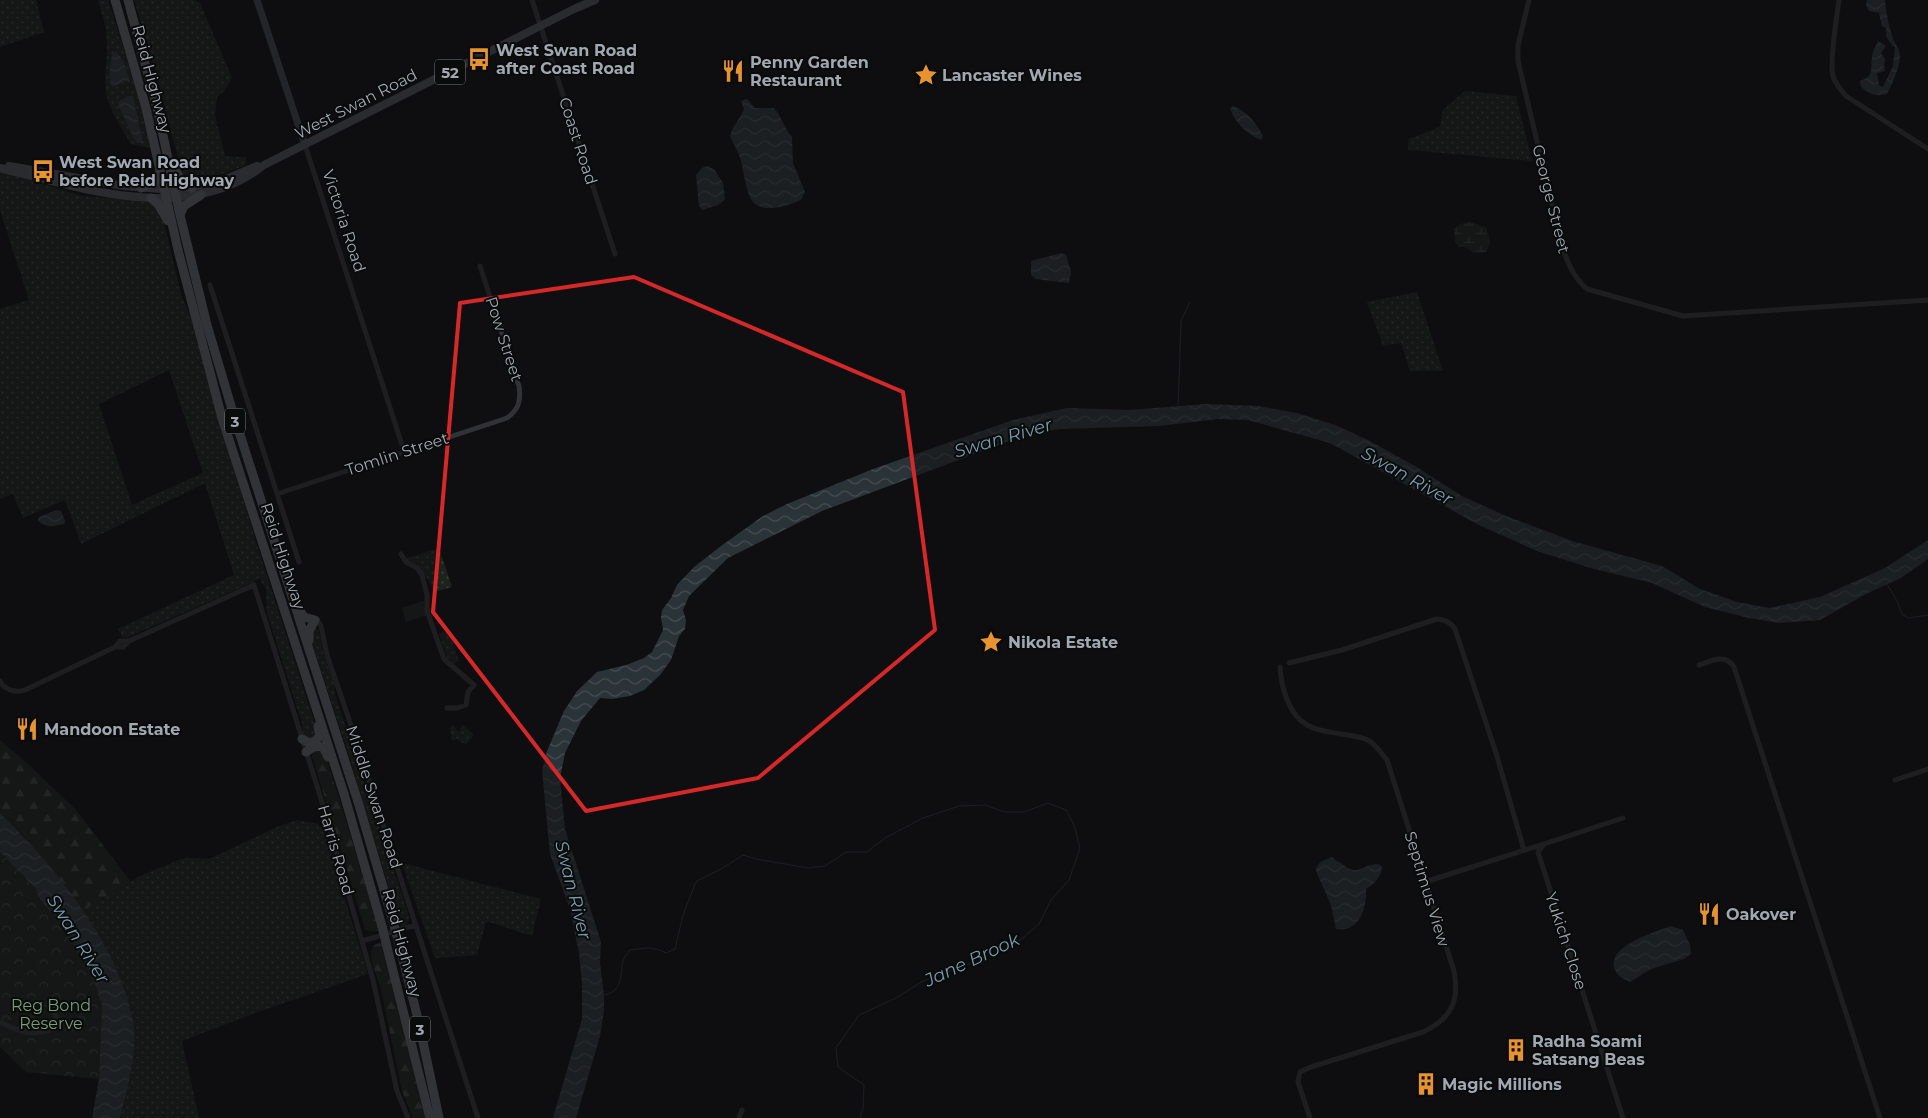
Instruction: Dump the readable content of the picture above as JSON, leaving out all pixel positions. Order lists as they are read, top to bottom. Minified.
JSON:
{"streets":{"highway":["Reid Highway","3"],"main road":["52","West Swan Road"],"street":["Coast Road","George Street","Victoria Road","Pow Street","Tomlin Street","Middle Swan Road","Harris Road","Septimus View","Yukich Close"]},"crossings":[["Reid Highway","West Swan Road"],["West Swan Road","Coast Road"],["West Swan Road","Victoria Road"],["Victoria Road","Tomlin Street"],["Pow Street","Tomlin Street"]],"water":["Swan River","Jane Brook"],"parks":["Reg Bond Reserve"],"places":{"bus stop":["West Swan Road after Coast Road","West Swan Road before Reid Highway"],"restaurant":["Penny Garden Restaurant","Mandoon Estate","Oakover"],"place":["Lancaster Wines","Nikola Estate"],"building":["Radha Soami Satsang Beas","Magic Millions"]}}
